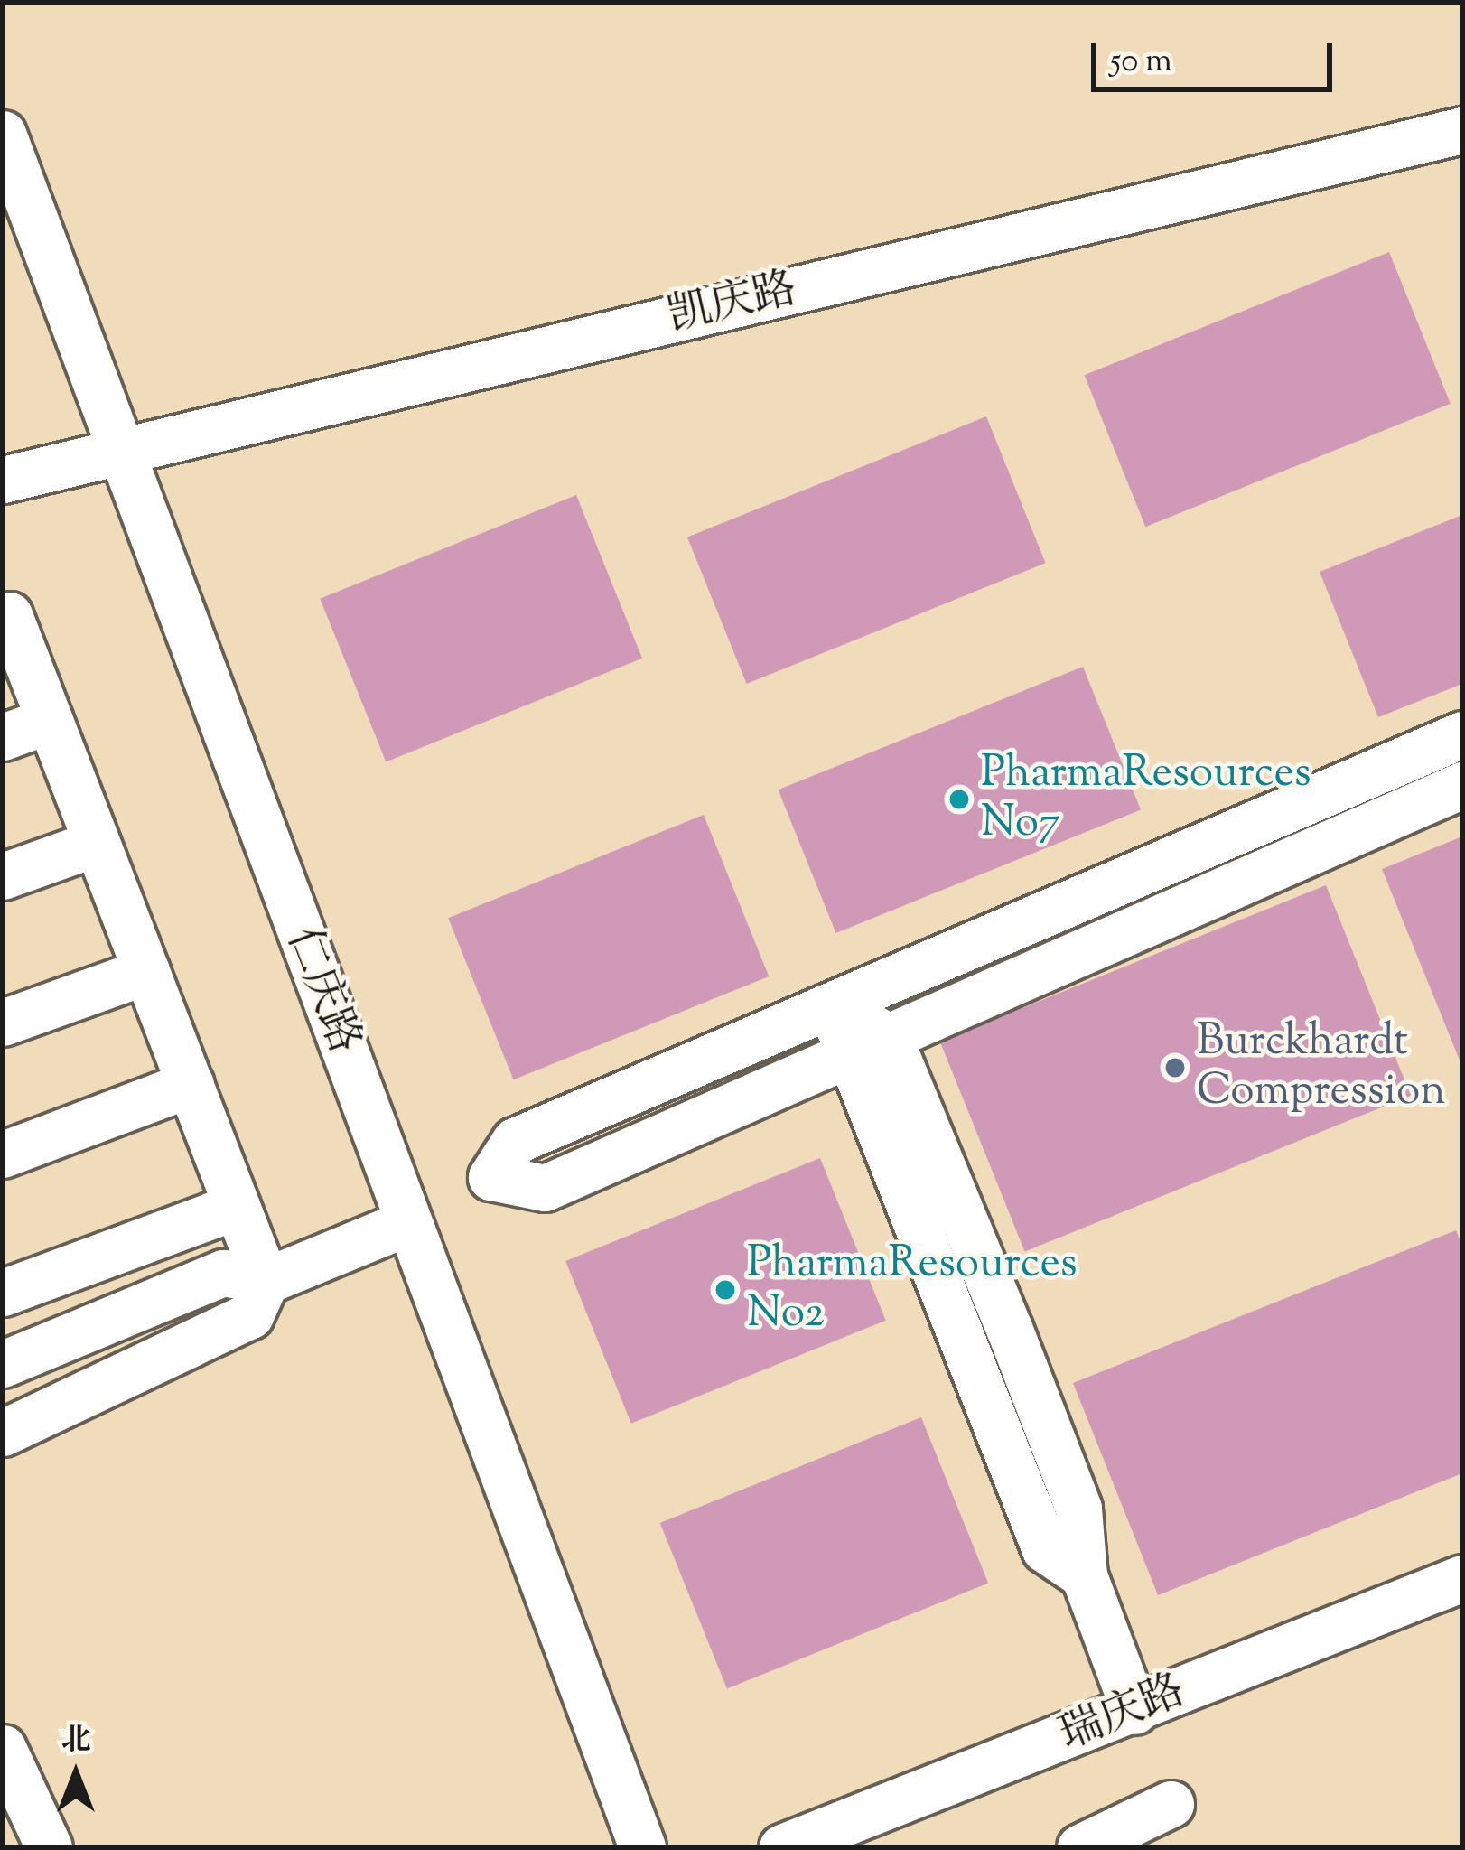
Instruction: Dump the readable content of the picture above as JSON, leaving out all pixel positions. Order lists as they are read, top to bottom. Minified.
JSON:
{"streets":{"street":["凯庆路","仁庆路","瑞庆路"]},"crossings":[["凯庆路","仁庆路"]],"places":["PharmaResources No7","Burckhardt Compression","PharmaResources No2"],"scale_bar":"50 m","north":"top"}
